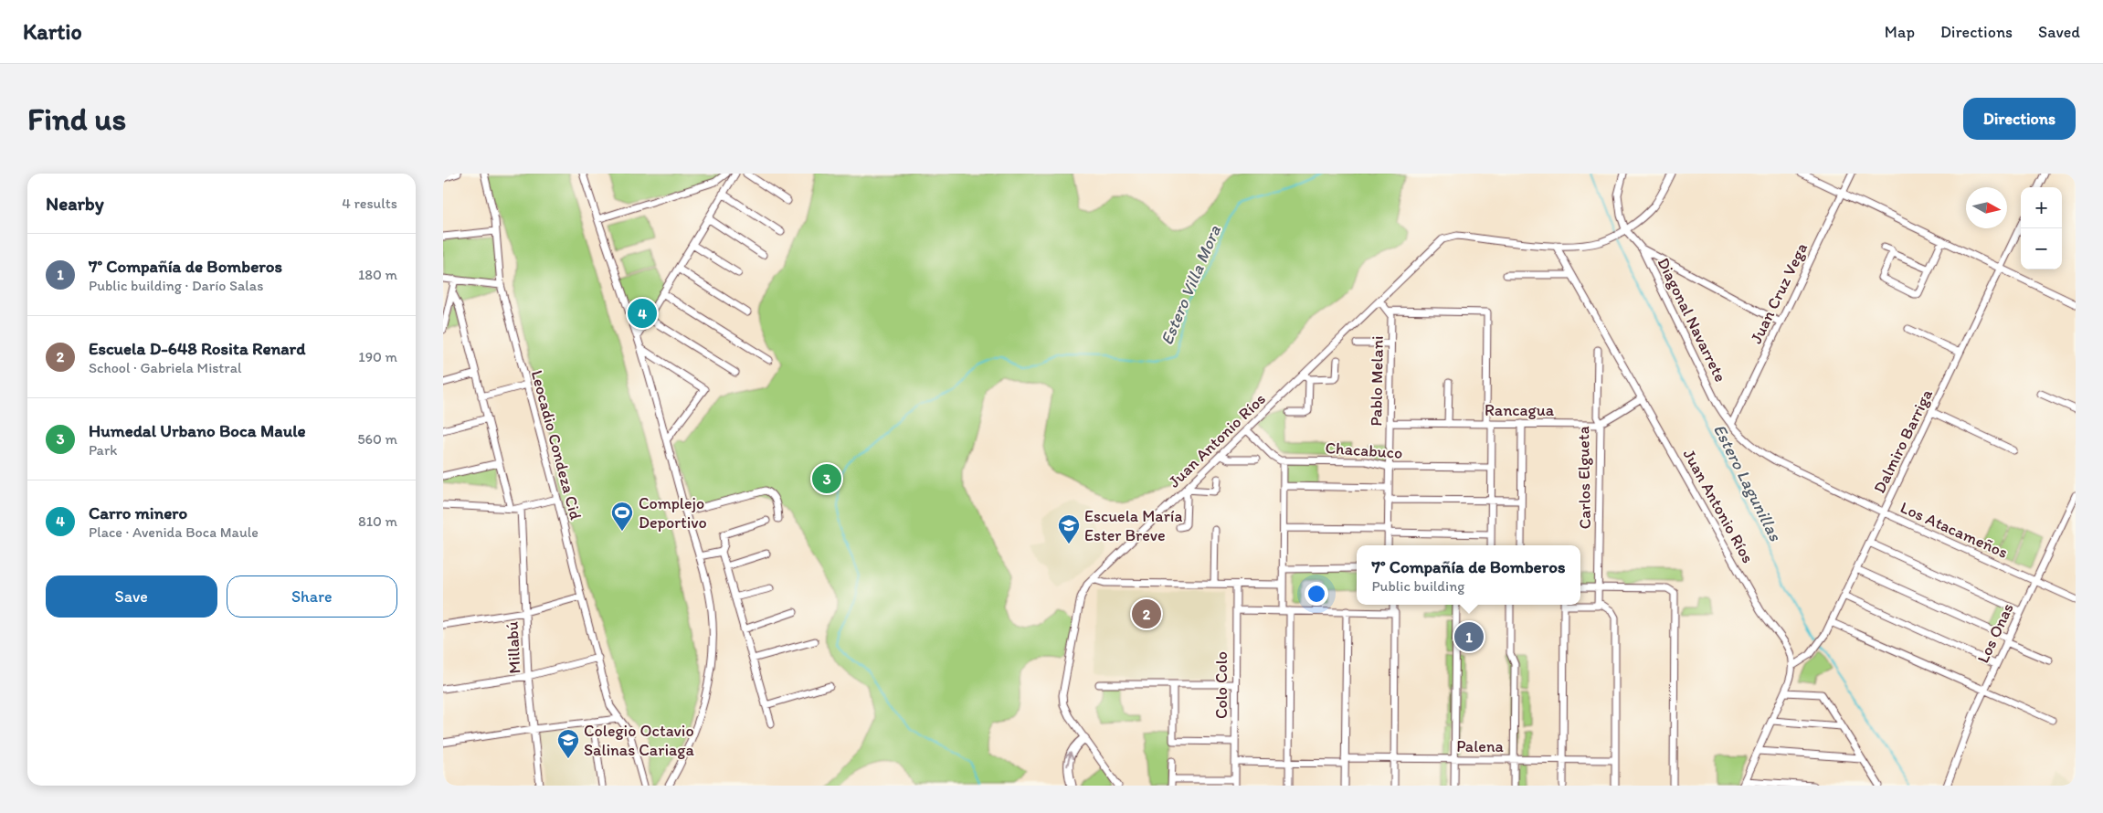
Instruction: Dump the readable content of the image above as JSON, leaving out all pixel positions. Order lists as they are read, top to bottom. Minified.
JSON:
{"streets":{"street":["Juan Cruz Vega","Diagonal Navarrete","Pablo Melani","Rancagua","Juan Antonio Ríos","Dalmiro Barriga","Leocadio Condeza Cid","Chacabuco","Carlos Elgueta","Los Atacameños","Los Onas","Millabú","Colo Colo","Palena"]},"crossings":[["Juan Cruz Vega","Diagonal Navarrete"],["Juan Cruz Vega","Los Atacameños"],["Diagonal Navarrete","Juan Antonio Ríos"],["Diagonal Navarrete","Los Atacameños"],["Pablo Melani","Rancagua"],["Pablo Melani","Chacabuco"],["Rancagua","Carlos Elgueta"],["Juan Antonio Ríos","Dalmiro Barriga"],["Dalmiro Barriga","Los Atacameños"],["Los Atacameños","Los Onas"],["Colo Colo","Palena"]],"water":["Estero Villa Mora","Estero Lagunillas"],"places":{"sports":["Complejo Deportivo"],"school or university":["Escuela María Ester Breve","Colegio Octavio Salinas Cariaga"]},"north":"right","page":{"header":"Kartio","nav":["Map","Directions","Saved"],"buttons":["Directions",["Save","Share"]],"title":"Find us","heading":["Nearby","4 results"],"map_buttons":["+","−"],"list":[{"mark":"1","name":"7° Compañía de Bomberos","note":"Public building · Darío Salas","value":"180 m"},{"mark":"2","name":"Escuela D-648 Rosita Renard","note":"School · Gabriela Mistral","value":"190 m"},{"mark":"3","name":"Humedal Urbano Boca Maule","note":"Park","value":"560 m"},{"mark":"4","name":"Carro minero","note":"Place · Avenida Boca Maule","value":"810 m"}],"pins":["4","3","2","1"],"popup":["7° Compañía de Bomberos","Public building"]}}
